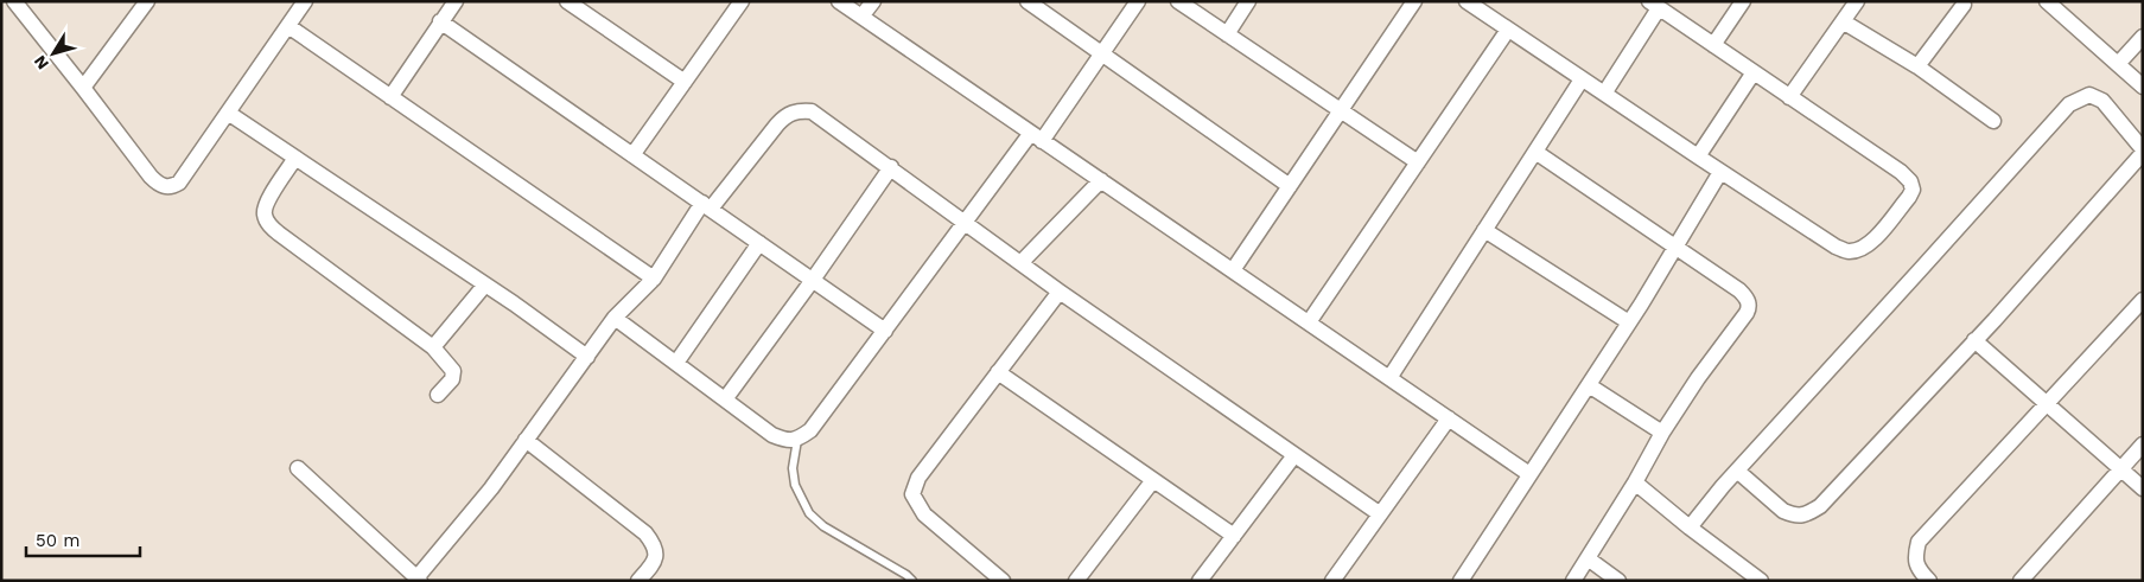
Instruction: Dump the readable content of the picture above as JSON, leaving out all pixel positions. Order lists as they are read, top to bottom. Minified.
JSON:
{"scale_bar":"50 m","north":"bottom left"}
